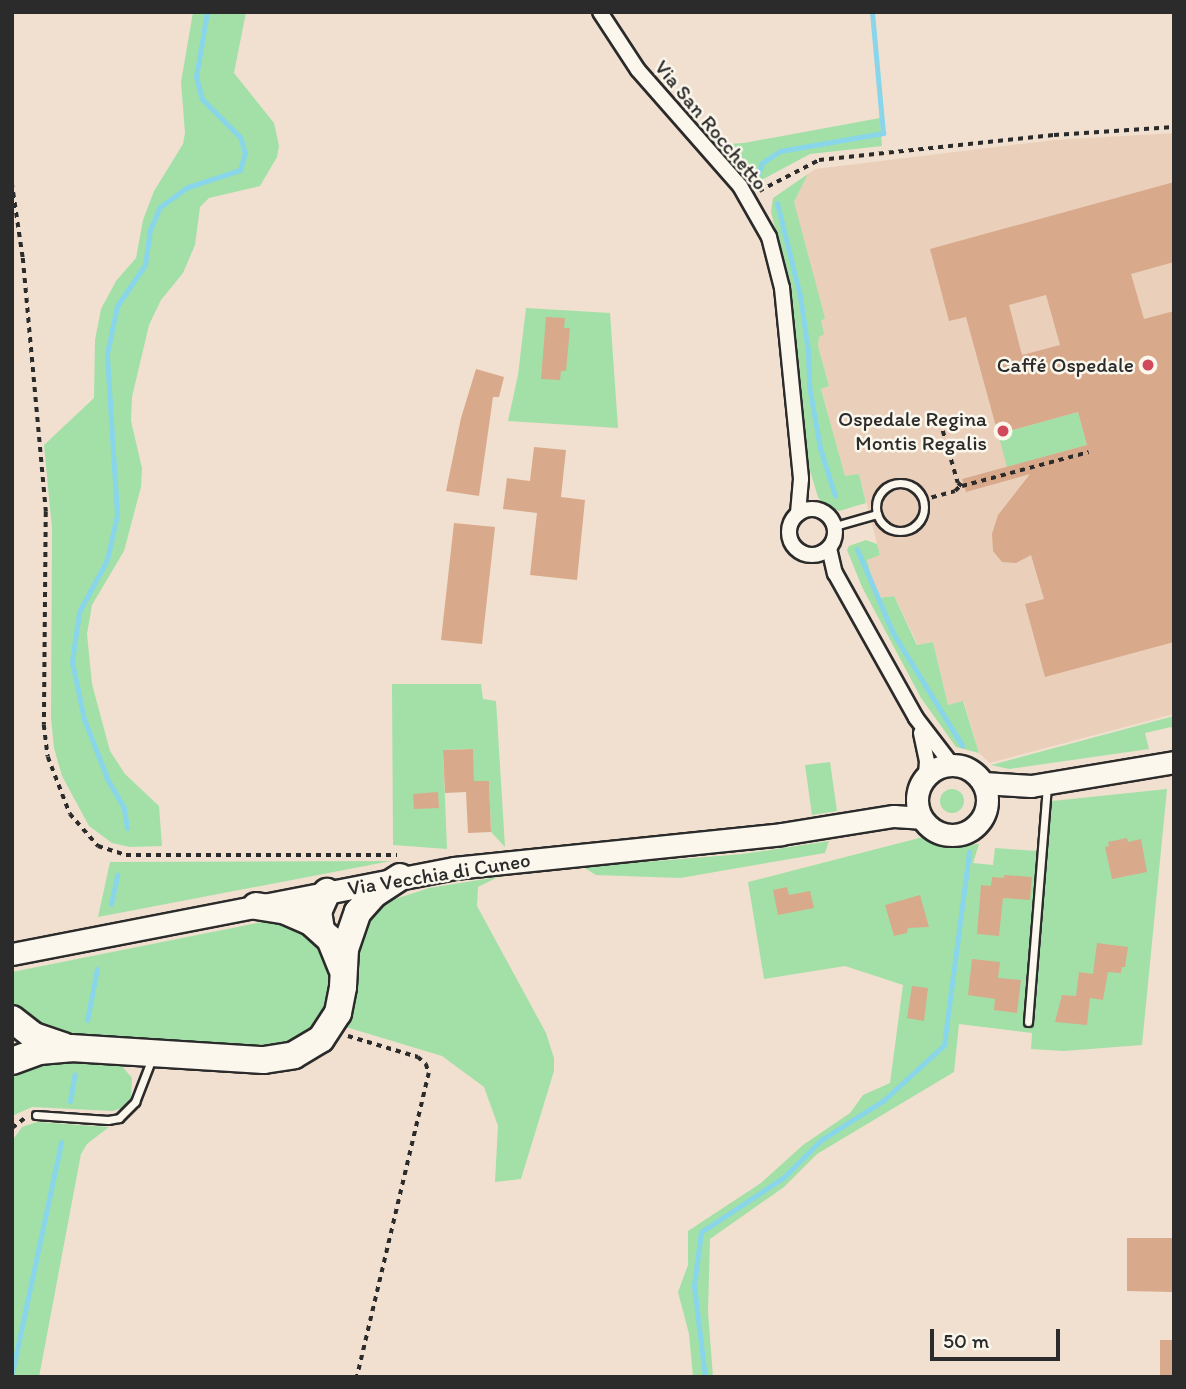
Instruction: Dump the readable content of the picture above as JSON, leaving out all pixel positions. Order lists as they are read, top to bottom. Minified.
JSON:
{"streets":{"street":["Via San Rocchetto","Via Vecchia di Cuneo"]},"crossings":[["Via San Rocchetto","Via Vecchia di Cuneo"]],"places":["Caffé Ospedale","Ospedale Regina Montis Regalis"],"scale_bar":"50 m"}
